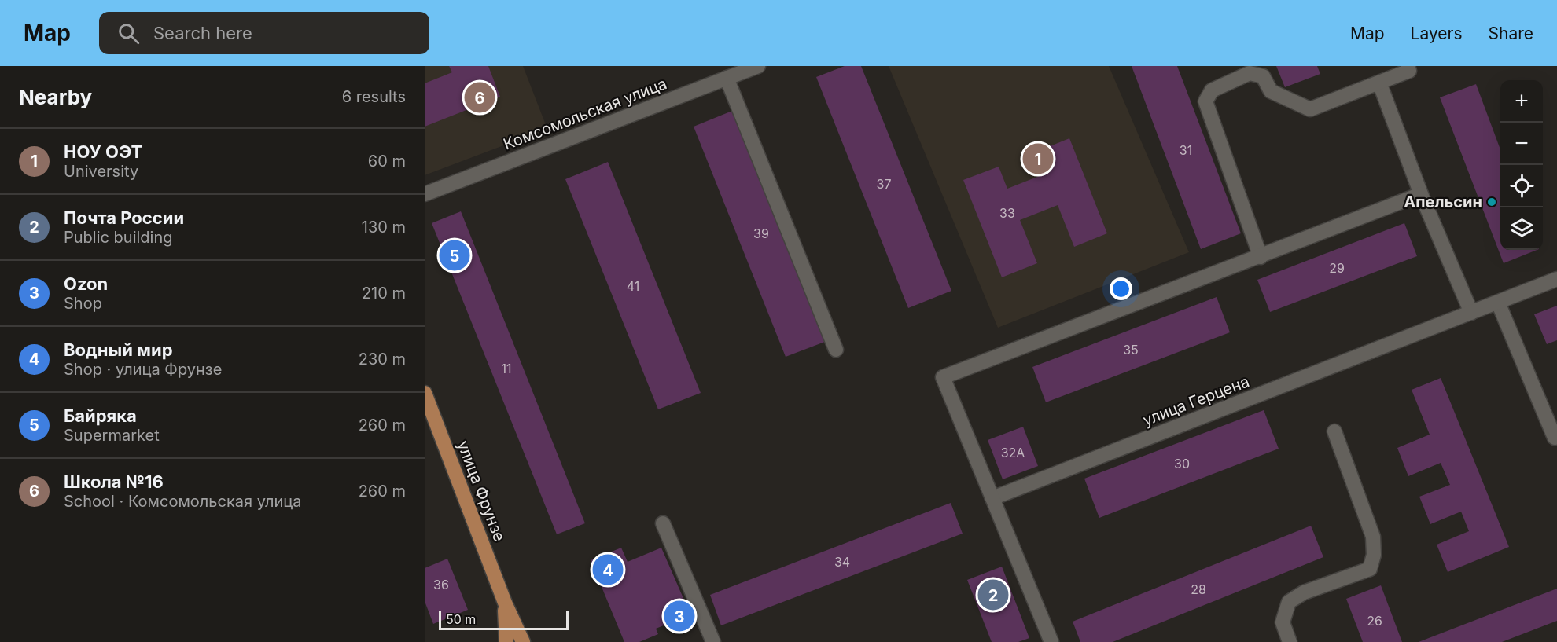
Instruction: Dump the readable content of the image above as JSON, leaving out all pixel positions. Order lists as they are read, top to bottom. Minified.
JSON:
{"streets":{"main road":["улица Фрунзе"],"street":["Комсомольская улица","улица Герцена"]},"places":["Апельсин"],"house_numbers":["31","37","33","39","29","41","35","11","32А","30","34","36","28","26"],"scale_bar":"50 m","page":{"header":"Map","search":"Search here","nav":["Map","Layers","Share"],"heading":["Nearby","6 results"],"map_buttons":["+","−"],"pins":["6","1","5","4","2","3"],"list":[{"mark":"1","name":"НОУ ОЭТ","note":"University","value":"60 m"},{"mark":"2","name":"Почта России","note":"Public building","value":"130 m"},{"mark":"3","name":"Ozon","note":"Shop","value":"210 m"},{"mark":"4","name":"Водный мир","note":"Shop · улица Фрунзе","value":"230 m"},{"mark":"5","name":"Байряка","note":"Supermarket","value":"260 m"},{"mark":"6","name":"Школа №16","note":"School · Комсомольская улица","value":"260 m"}],"scale":"50 m"}}
